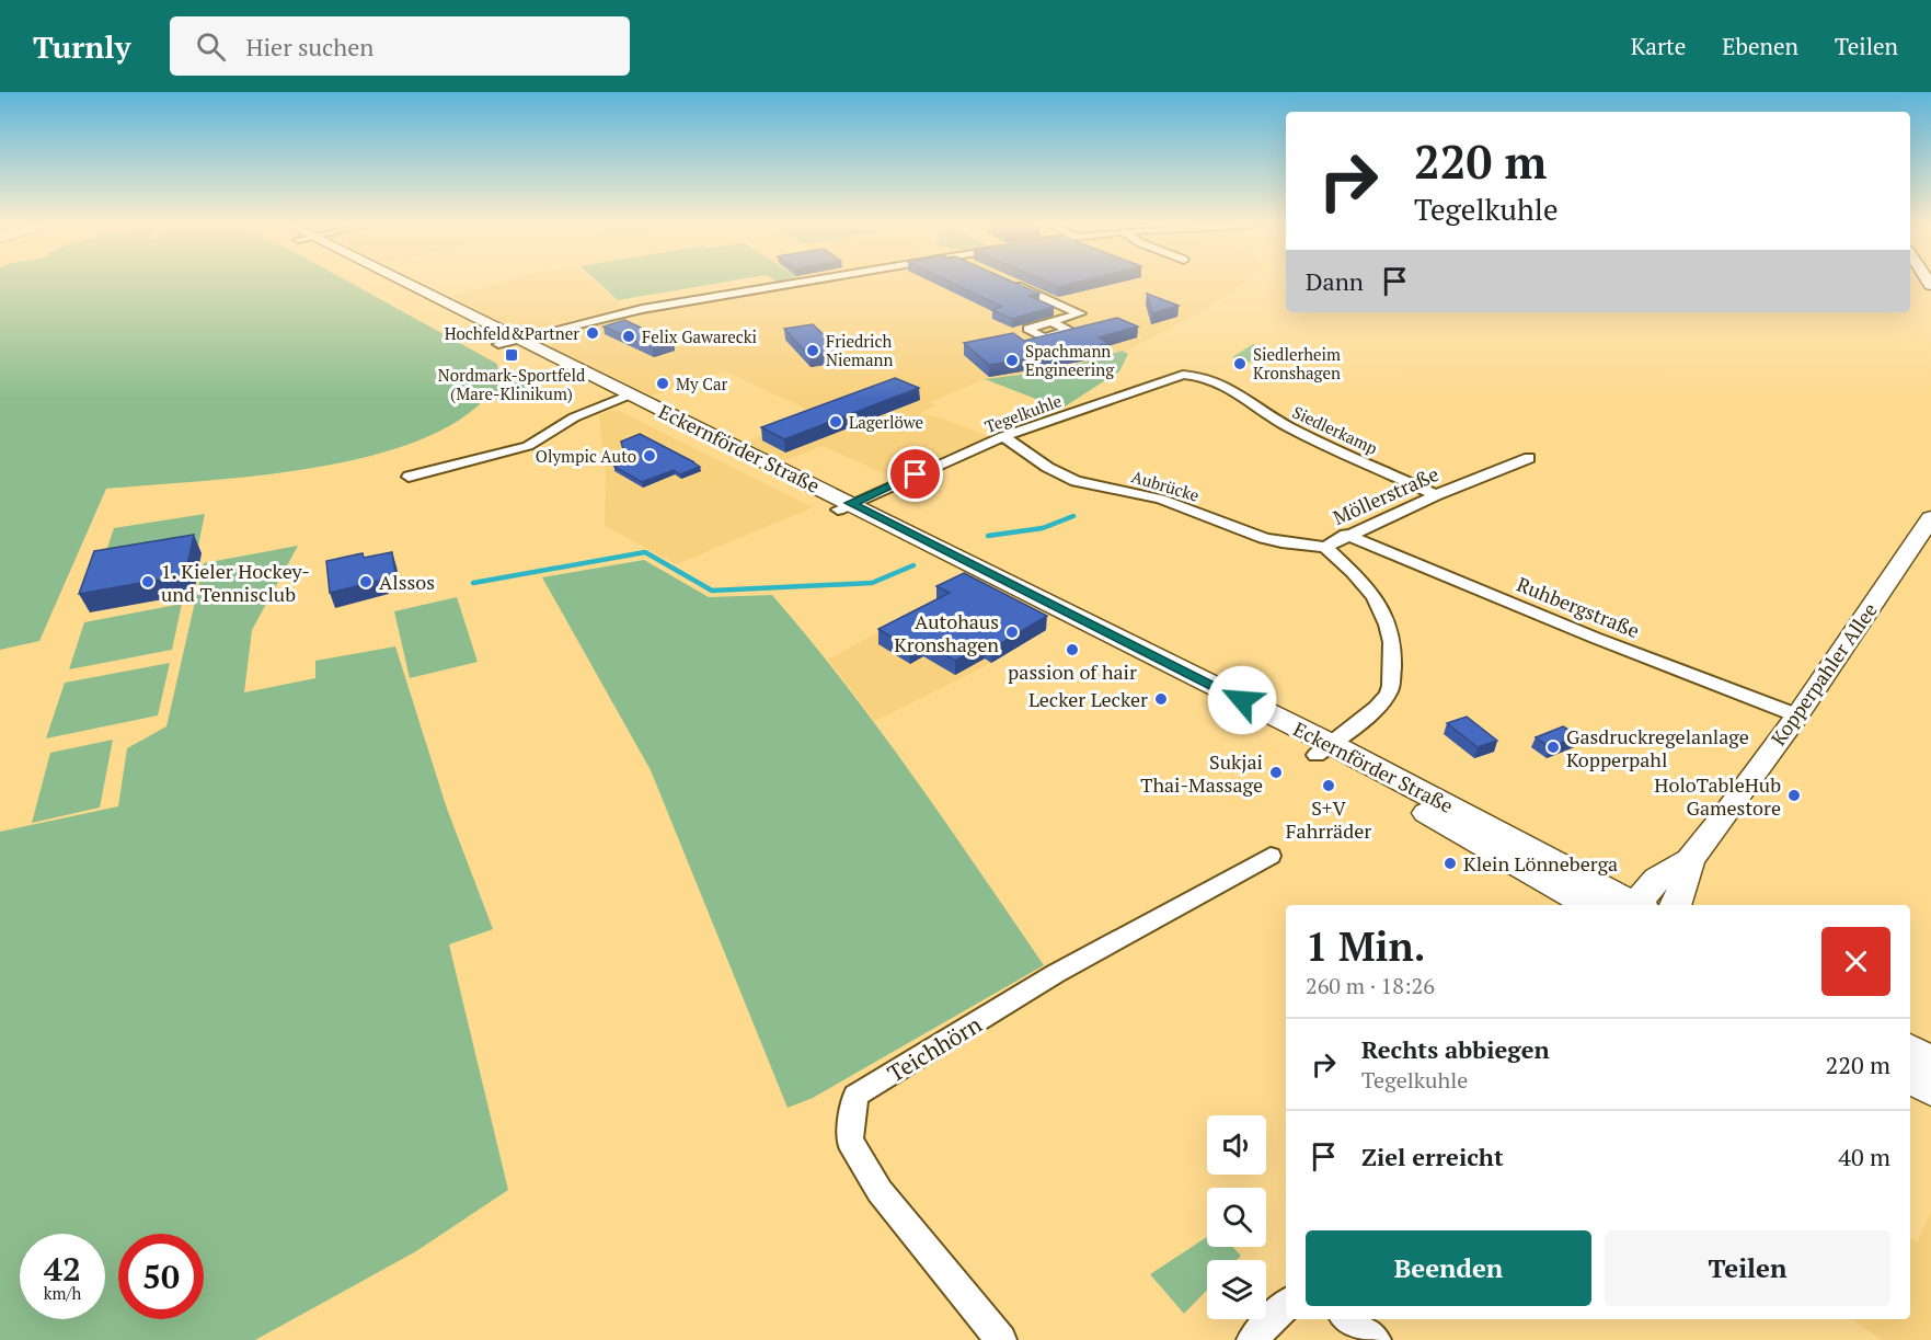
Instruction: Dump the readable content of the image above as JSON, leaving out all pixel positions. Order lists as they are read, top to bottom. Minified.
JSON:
{"streets":{"main road":["Eckernförder Straße","Kopperpahler Allee"],"street":["Tegelkuhle","Siedlerkamp","Aubrücke","Möllerstraße","Ruhbergstraße","Teichhörn"]},"crossings":[["Tegelkuhle","Siedlerkamp"],["Tegelkuhle","Eckernförder Straße"],["Tegelkuhle","Aubrücke"],["Siedlerkamp","Möllerstraße"],["Eckernförder Straße","Möllerstraße"],["Aubrücke","Möllerstraße"],["Möllerstraße","Ruhbergstraße"],["Ruhbergstraße","Kopperpahler Allee"]],"places":{"other":["Hochfeld&Partner","Felix Gawarecki","Friedrich Niemann","Spachmann Engineering","Siedlerheim Kronshagen","My Car","Lagerlöwe","Olympic Auto","1. Kieler Hockey- und Tennisclub","Alssos","Autohaus Kronshagen","passion of hair","Lecker Lecker","Gasdruckregelanlage Kopperpahl","Sukjai Thai-Massage","S+V Fahrräder","HoloTableHub Gamestore","Klein Lönneberga"],"transit":["Nordmark-Sportfeld (Mare-Klinikum)"]},"page":{"header":"Turnly","search":"Hier suchen","nav":["Karte","Ebenen","Teilen"],"turn":["220 m","Tegelkuhle"],"then":"Dann","heading":["1 Min.","260 m · 18:26"],"list":[{"name":"Rechts abbiegen","note":"Tegelkuhle","value":"220 m"},{"name":"Ziel erreicht","value":"40 m"}],"buttons":["Beenden","Teilen"],"speed":"42 km/h","limit":"50"}}
